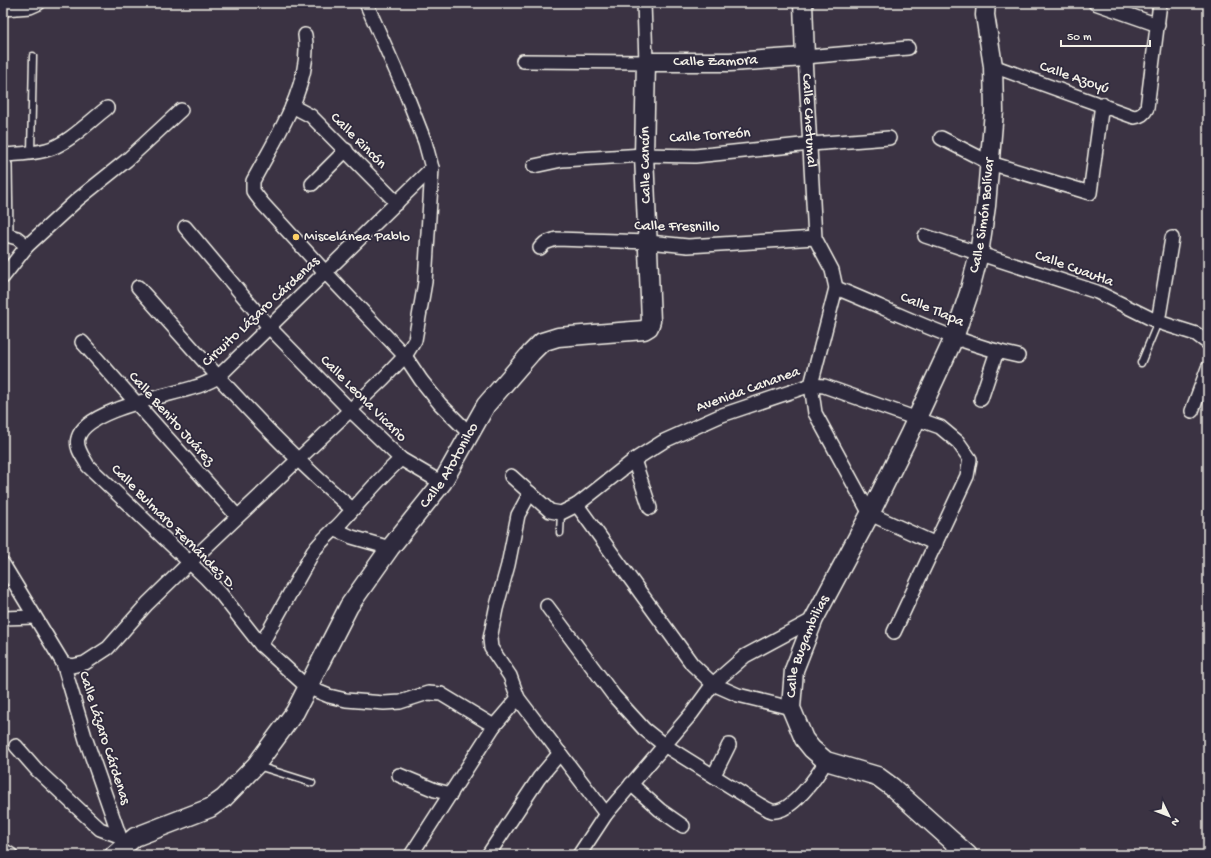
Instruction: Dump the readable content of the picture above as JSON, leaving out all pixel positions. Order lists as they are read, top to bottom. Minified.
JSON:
{"streets":{"street":["Calle Zamora","Calle Azoyú","Calle Chetumal","Calle Torreón","Calle Rincón","Calle Cancún","Calle Simón Bolívar","Calle Fresnillo","Calle Cuautla","Calle Tlapa","Circuito Lázaro Cárdenas","Avenida Cananea","Calle Leona Vicario","Calle Benito Juárez","Calle Atotonilco","Calle Bulmaro Fernández D.","Calle Bugambilias","Calle Lázaro Cárdenas"]},"crossings":[["Calle Zamora","Calle Chetumal"],["Calle Zamora","Calle Cancún"],["Calle Azoyú","Calle Simón Bolívar"],["Calle Chetumal","Calle Torreón"],["Calle Chetumal","Calle Fresnillo"],["Calle Torreón","Calle Cancún"],["Calle Rincón","Circuito Lázaro Cárdenas"],["Calle Cancún","Calle Fresnillo"],["Calle Cancún","Calle Atotonilco"],["Calle Simón Bolívar","Calle Cuautla"],["Calle Simón Bolívar","Calle Tlapa"],["Calle Simón Bolívar","Avenida Cananea"],["Calle Simón Bolívar","Calle Bugambilias"],["Circuito Lázaro Cárdenas","Calle Leona Vicario"],["Circuito Lázaro Cárdenas","Calle Benito Juárez"],["Circuito Lázaro Cárdenas","Calle Bulmaro Fernández D."],["Avenida Cananea","Calle Bugambilias"],["Calle Leona Vicario","Calle Atotonilco"],["Calle Atotonilco","Calle Bulmaro Fernández D."],["Calle Atotonilco","Calle Lázaro Cárdenas"],["Calle Bulmaro Fernández D.","Calle Lázaro Cárdenas"]],"places":["Miscelánea Pablo"],"scale_bar":"50 m","north":"bottom right"}
